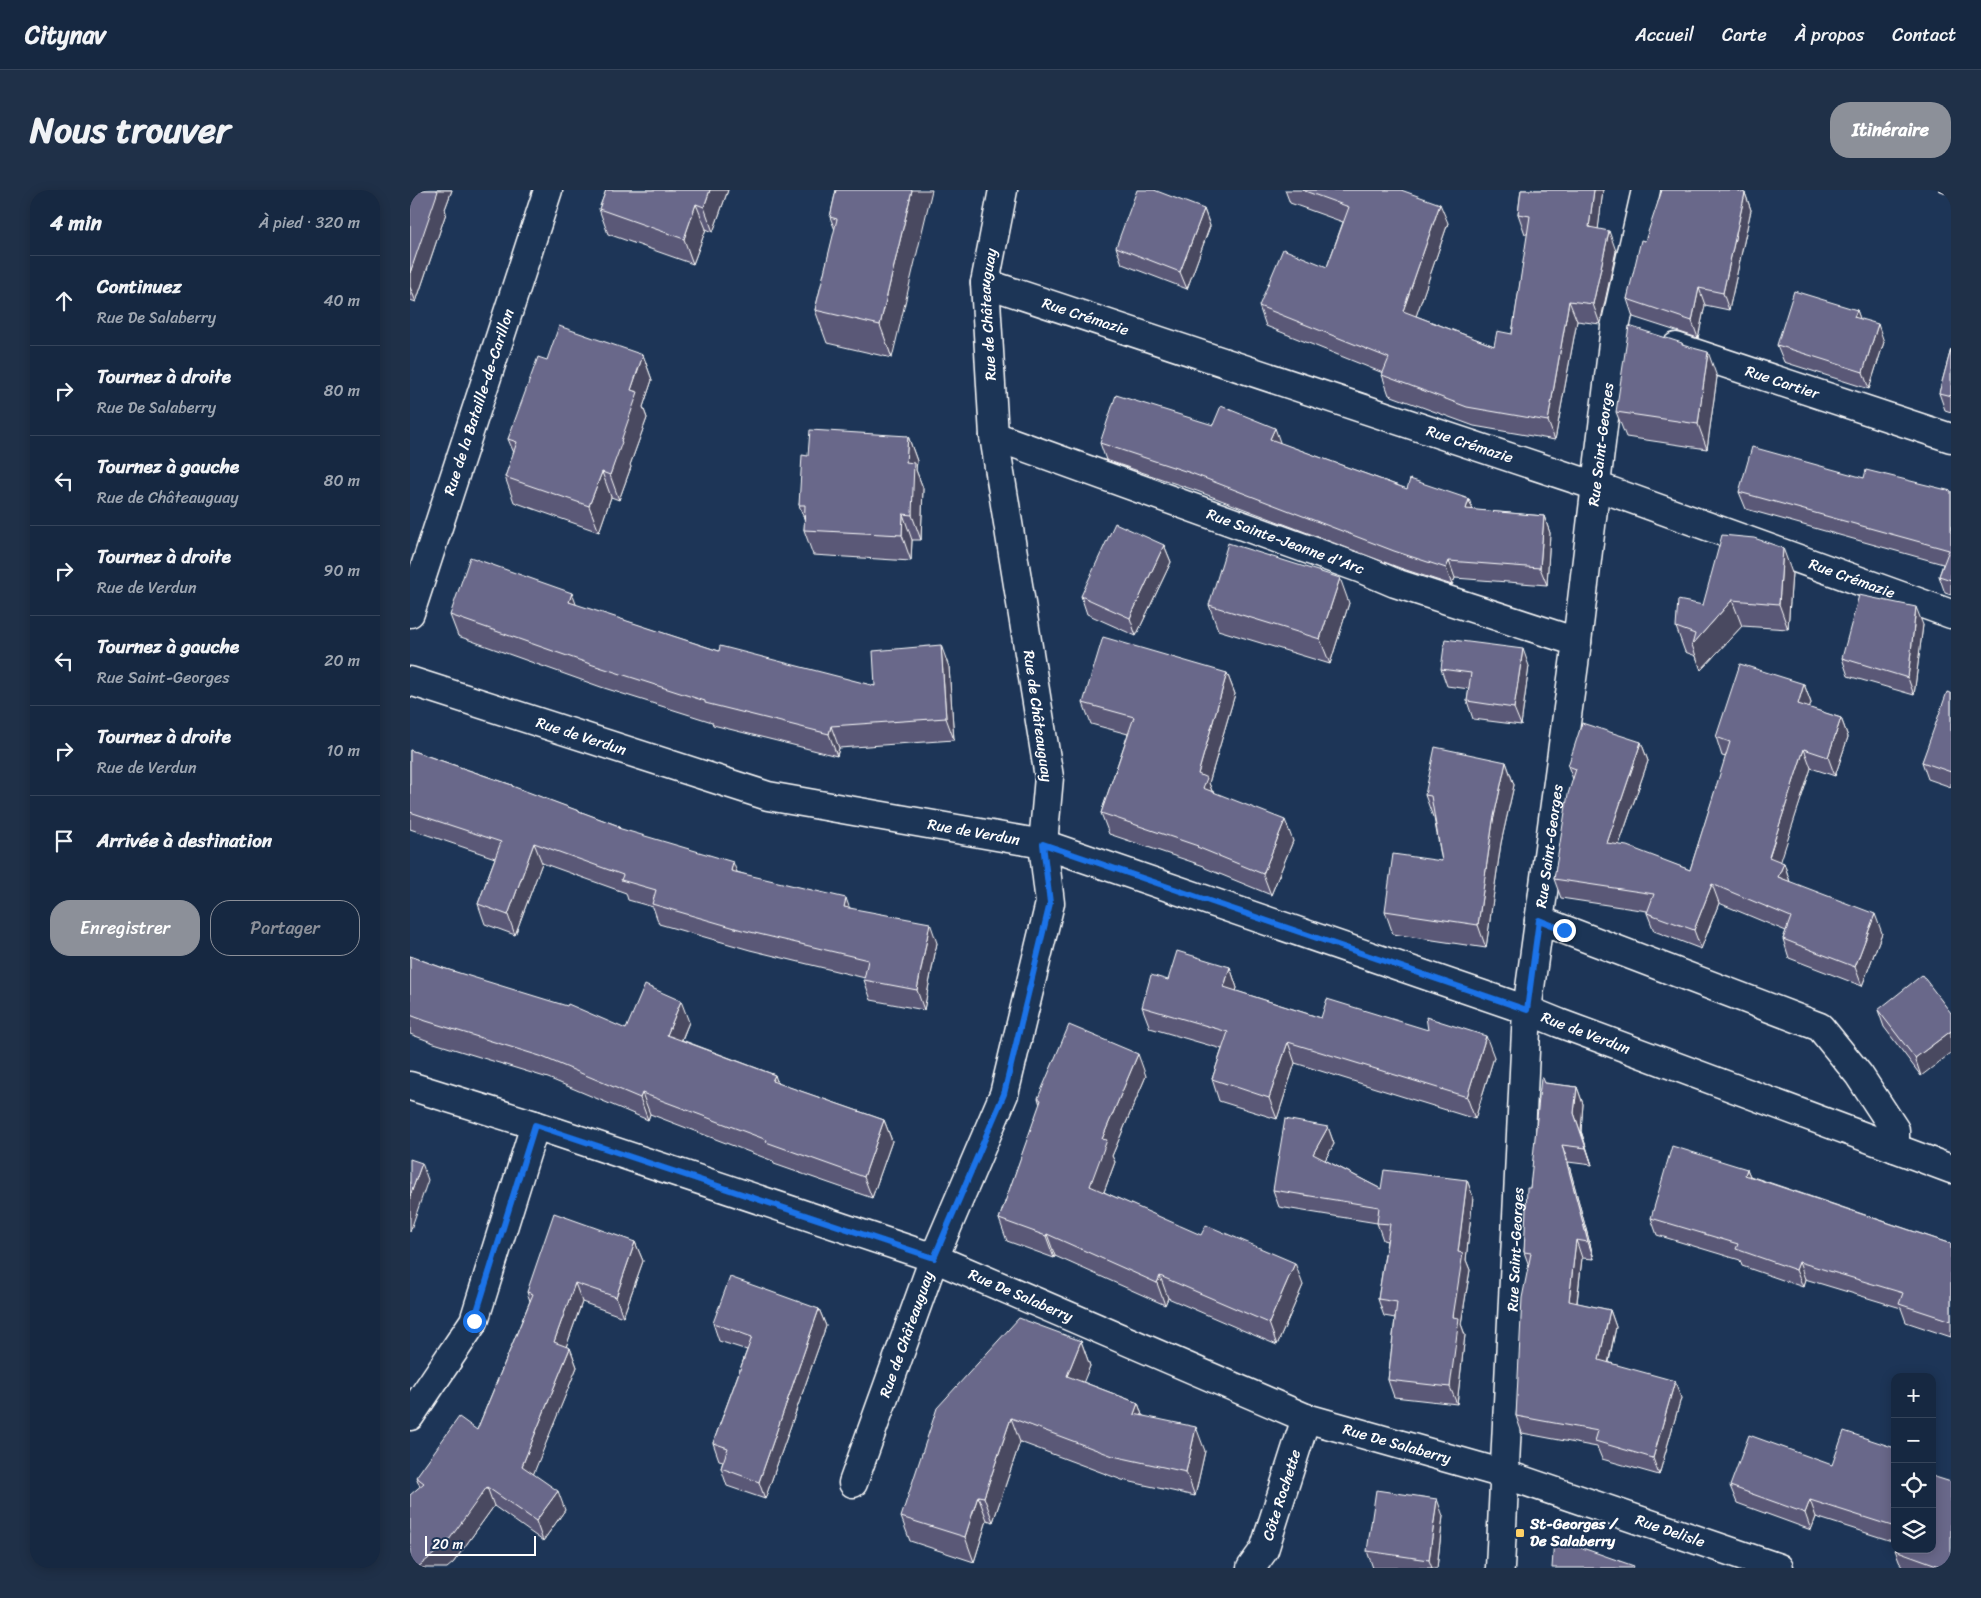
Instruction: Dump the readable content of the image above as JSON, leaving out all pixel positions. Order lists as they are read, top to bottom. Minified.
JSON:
{"streets":{"street":["Rue de Châteauguay","Rue Crémazie","Rue Cartier","Rue de la Bataille-de-Carillon","Rue Saint-Georges","Rue Sainte-Jeanne d'Arc","Rue de Verdun","Rue De Salaberry","Côte Rochette","Rue Delisle"]},"crossings":[["Rue de Châteauguay","Rue Crémazie"],["Rue de Châteauguay","Rue Sainte-Jeanne d'Arc"],["Rue de Châteauguay","Rue de Verdun"],["Rue de Châteauguay","Rue De Salaberry"],["Rue Crémazie","Rue Saint-Georges"],["Rue Cartier","Rue Saint-Georges"],["Rue Saint-Georges","Rue Sainte-Jeanne d'Arc"],["Rue Saint-Georges","Rue de Verdun"],["Rue Saint-Georges","Rue De Salaberry"],["Rue Saint-Georges","Rue Delisle"],["Rue De Salaberry","Côte Rochette"],["Rue De Salaberry","Rue Delisle"]],"places":{"transit":["St-Georges / De Salaberry"]},"scale_bar":"20 m","page":{"header":"Citynav","nav":["Accueil","Carte","À propos","Contact"],"title":"Nous trouver","buttons":["Itinéraire",["Enregistrer","Partager"]],"heading":["4 min","À pied · 320 m"],"list":[["Continuez","Rue De Salaberry","40 m"],["Tournez à droite","Rue De Salaberry","80 m"],["Tournez à gauche","Rue de Châteauguay","80 m"],["Tournez à droite","Rue de Verdun","90 m"],["Tournez à gauche","Rue Saint-Georges","20 m"],["Tournez à droite","Rue de Verdun","10 m"],"Arrivée à destination"],"map_buttons":["+","−"],"scale":"20 m"}}
